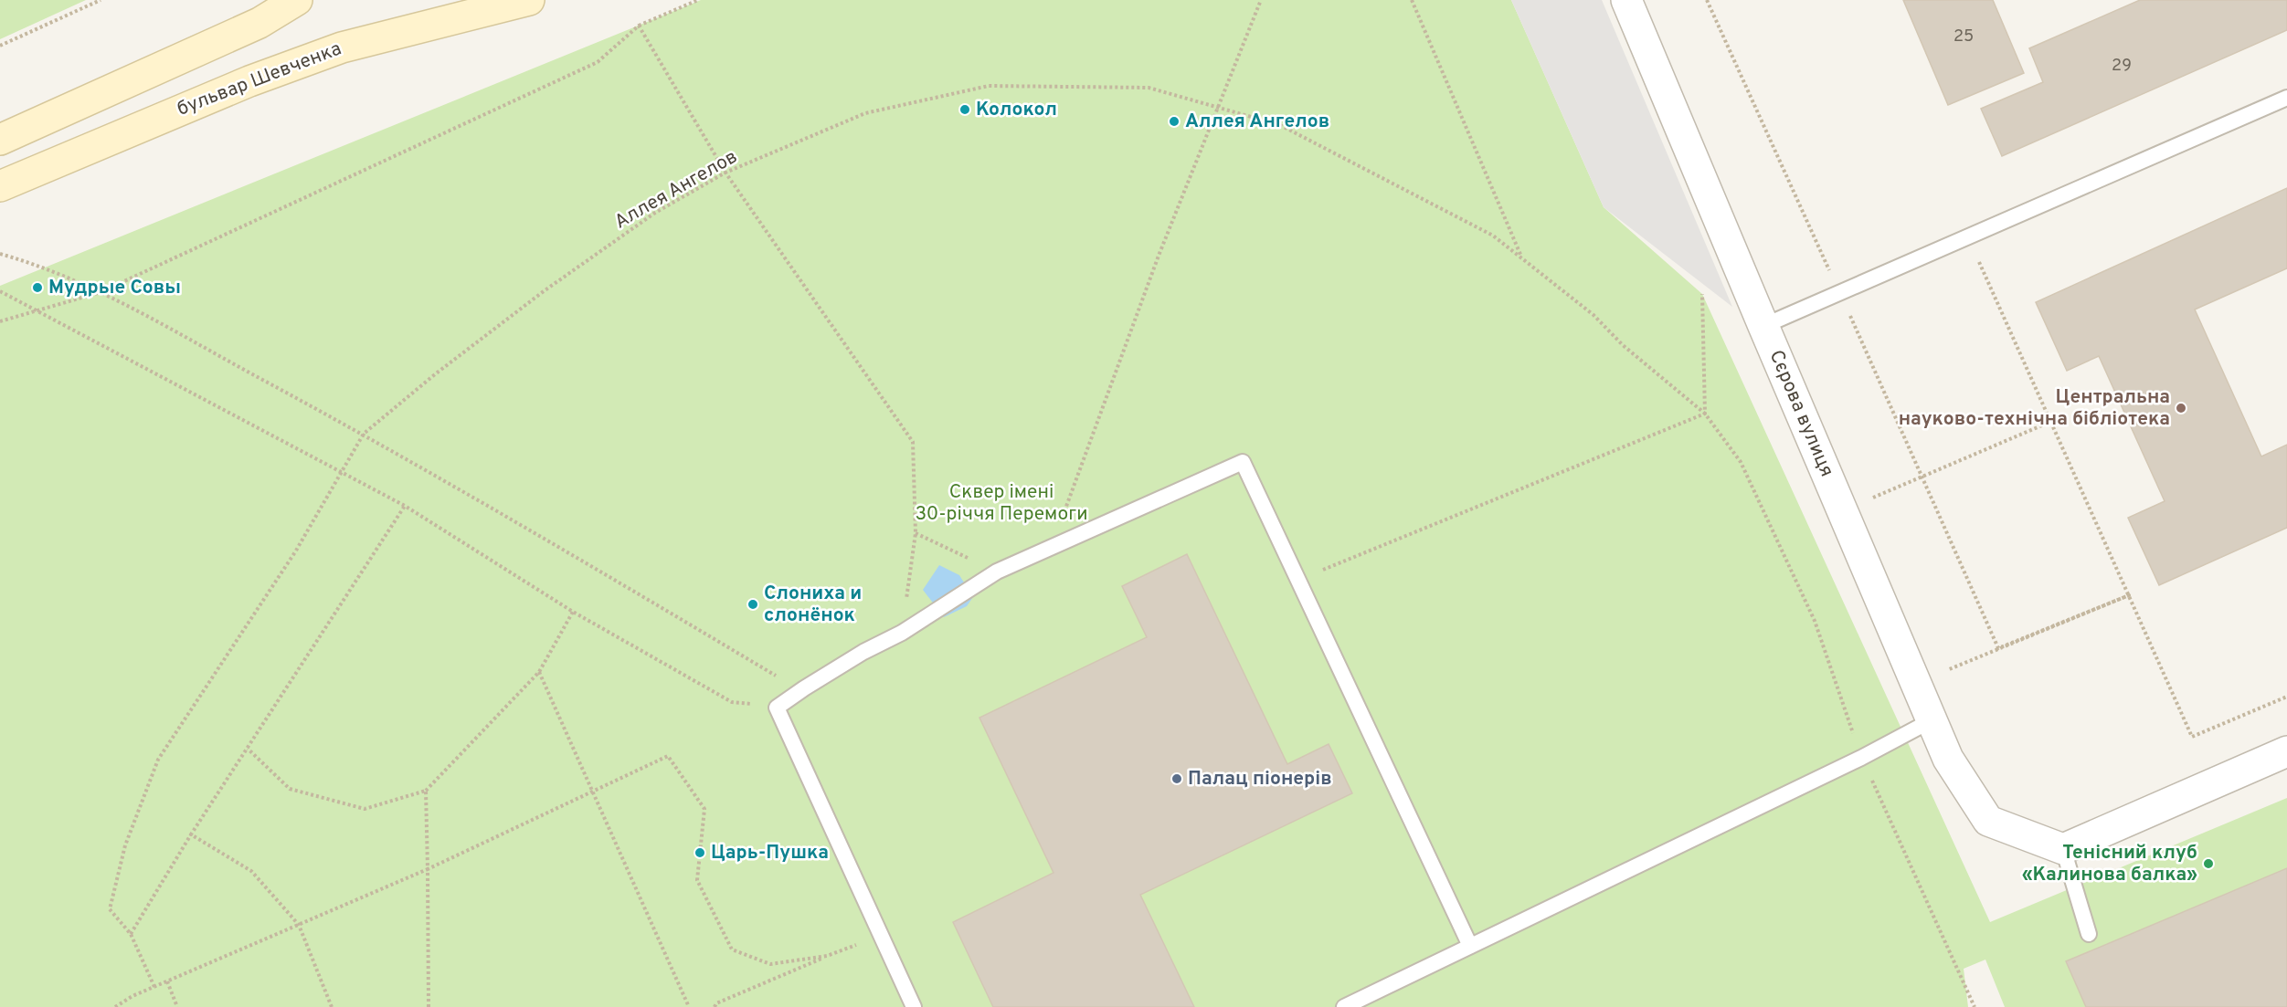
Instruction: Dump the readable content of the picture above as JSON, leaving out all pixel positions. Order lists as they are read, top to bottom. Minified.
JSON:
{"streets":{"main road":["бульвар Шевченка"],"street":["Сєрова вулиця"],"path":["Аллея Ангелов"]},"parks":["Сквер імені 30-річчя Перемоги"],"places":["Колокол","Аллея Ангелов","Мудрые Совы","Центральна науково-технічна бібліотека","Слониха и слонёнок","Палац піонерів","Царь-Пушка","Тенісний клуб «Калинова балка»"],"house_numbers":["25","29"]}
